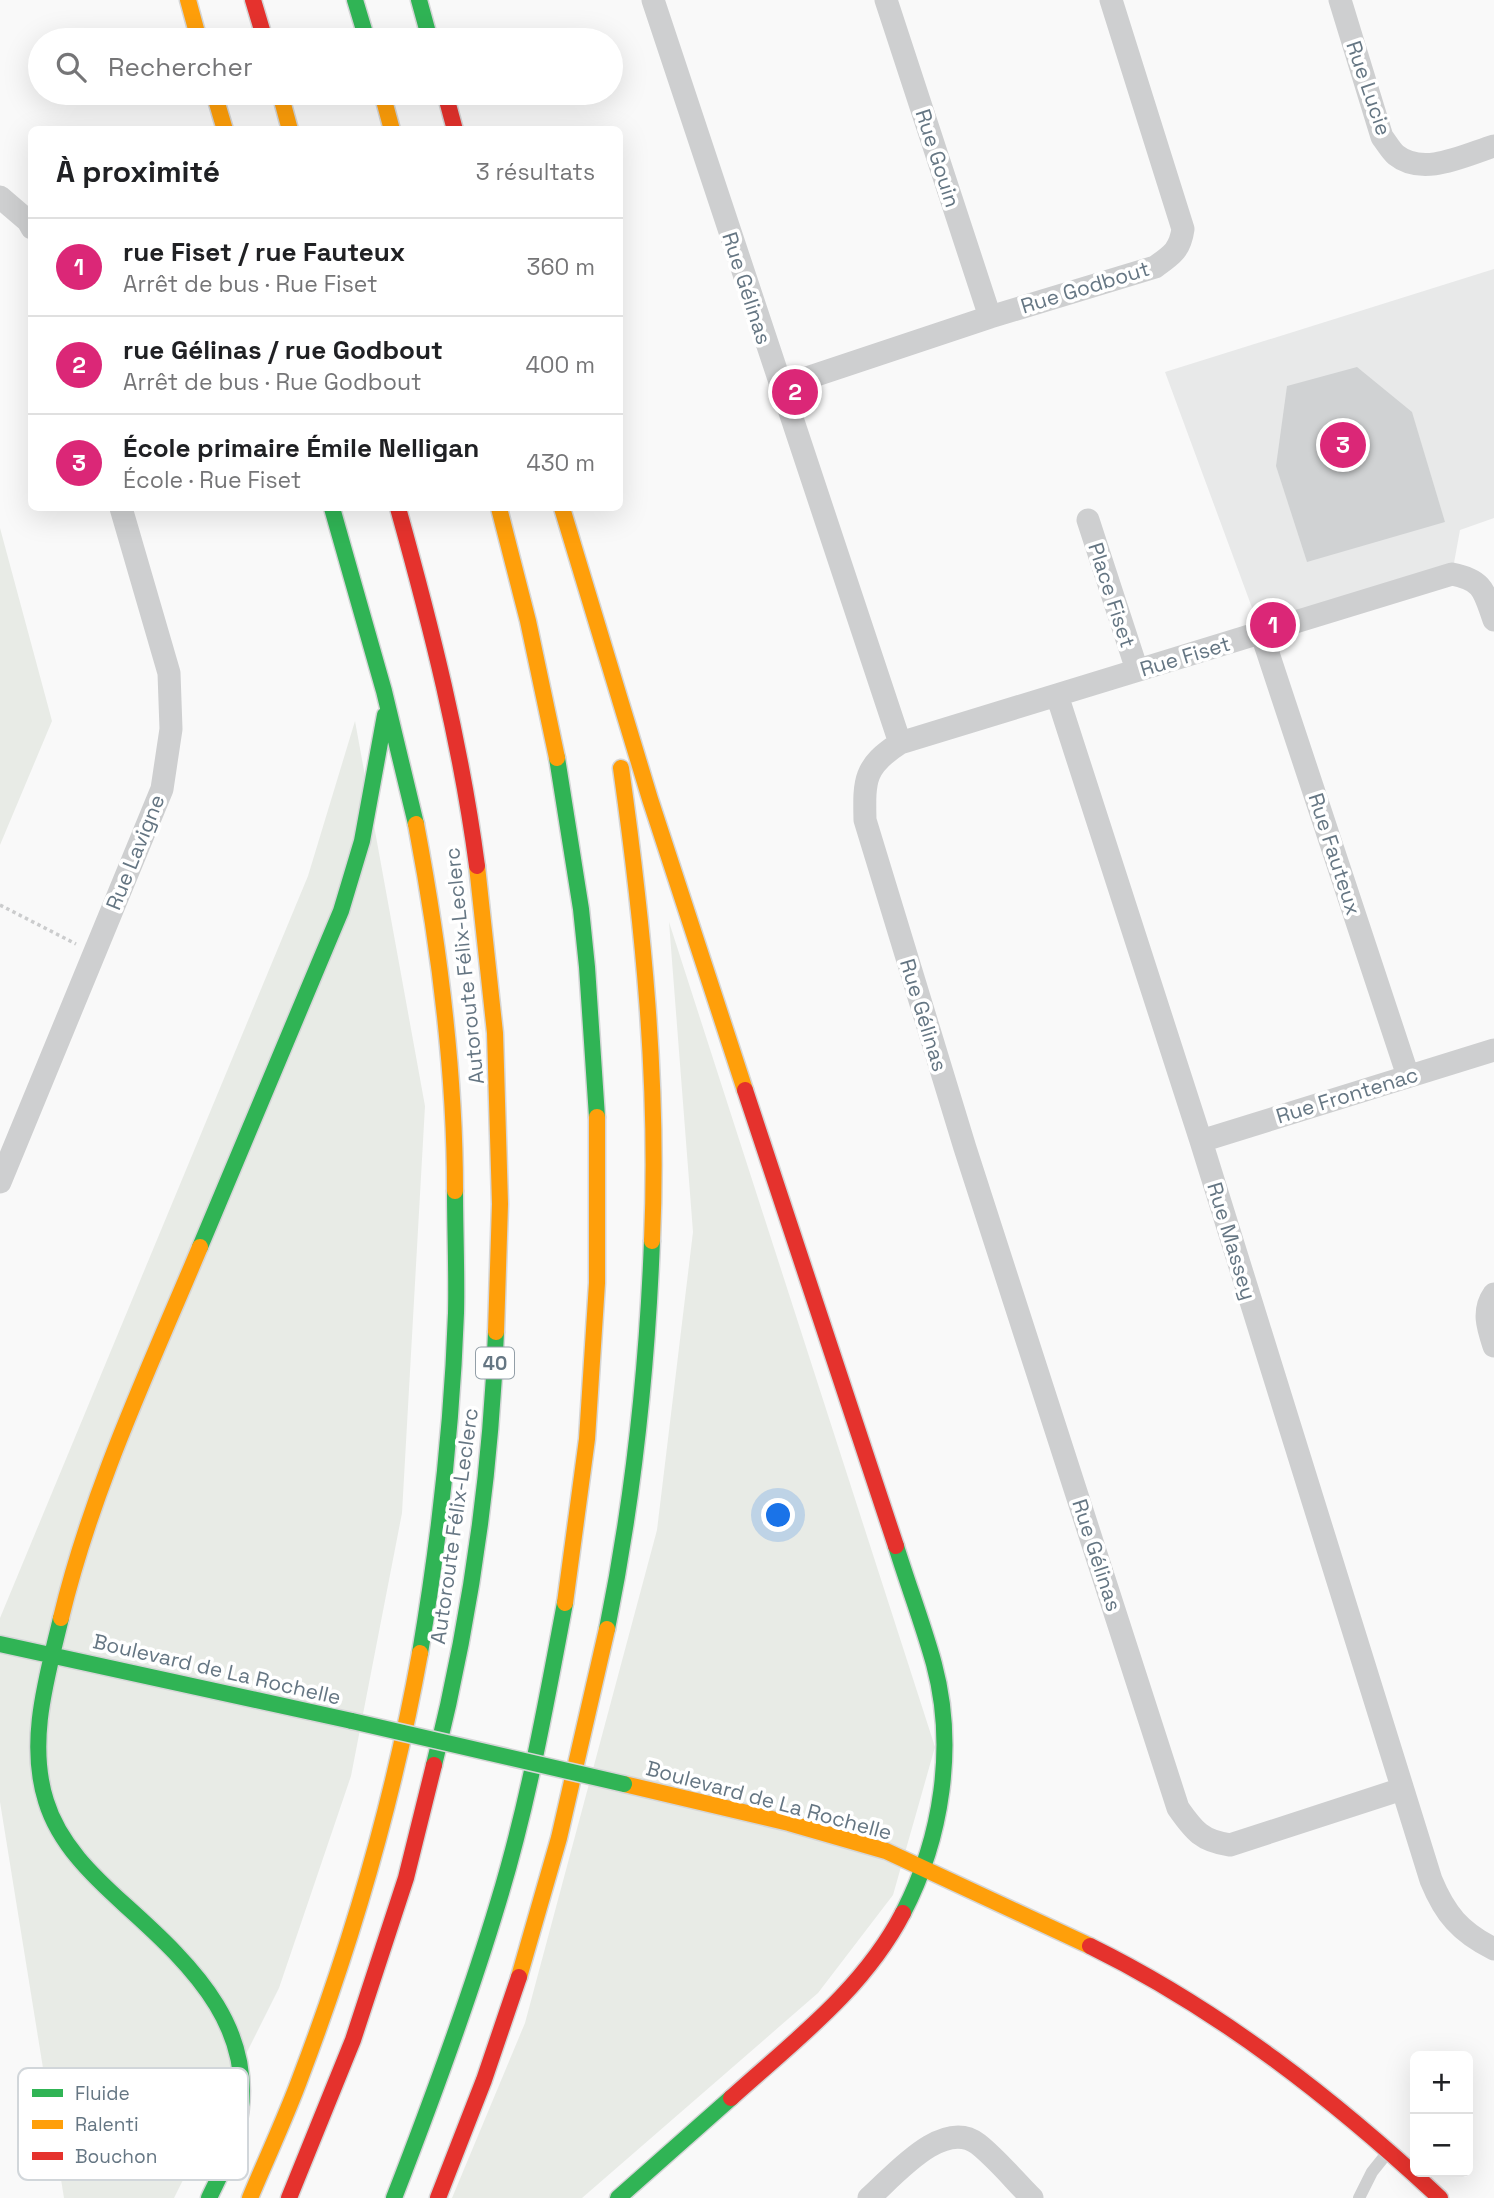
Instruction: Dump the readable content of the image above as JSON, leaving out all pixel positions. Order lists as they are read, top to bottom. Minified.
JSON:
{"streets":{"main road":["Autoroute Félix-Leclerc","40","Boulevard de La Rochelle"],"street":["Rue Lucie","Rue Gouin","Rue Godbout","Rue Gélinas","Place Fiset","Rue Fiset","Rue Lavigne","Rue Fauteux","Rue Frontenac","Rue Massey"]},"crossings":[["Rue Gouin","Rue Godbout"],["Rue Godbout","Rue Gélinas"],["Rue Gélinas","Rue Fiset"],["Rue Gélinas","Rue Massey"],["Place Fiset","Rue Fiset"],["Rue Fiset","Rue Fauteux"],["Rue Fiset","Rue Massey"],["Rue Fauteux","Rue Frontenac"],["Rue Frontenac","Rue Massey"]],"legend":["Fluide","Ralenti","Bouchon"],"page":{"search":"Rechercher","heading":["À proximité","3 résultats"],"list":[{"mark":"1","name":"rue Fiset / rue Fauteux","note":"Arrêt de bus · Rue Fiset","value":"360 m"},{"mark":"2","name":"rue Gélinas / rue Godbout","note":"Arrêt de bus · Rue Godbout","value":"400 m"},{"mark":"3","name":"École primaire Émile Nelligan","note":"École · Rue Fiset","value":"430 m"}],"pins":["2","3","1"],"map_buttons":["+","−"]}}
